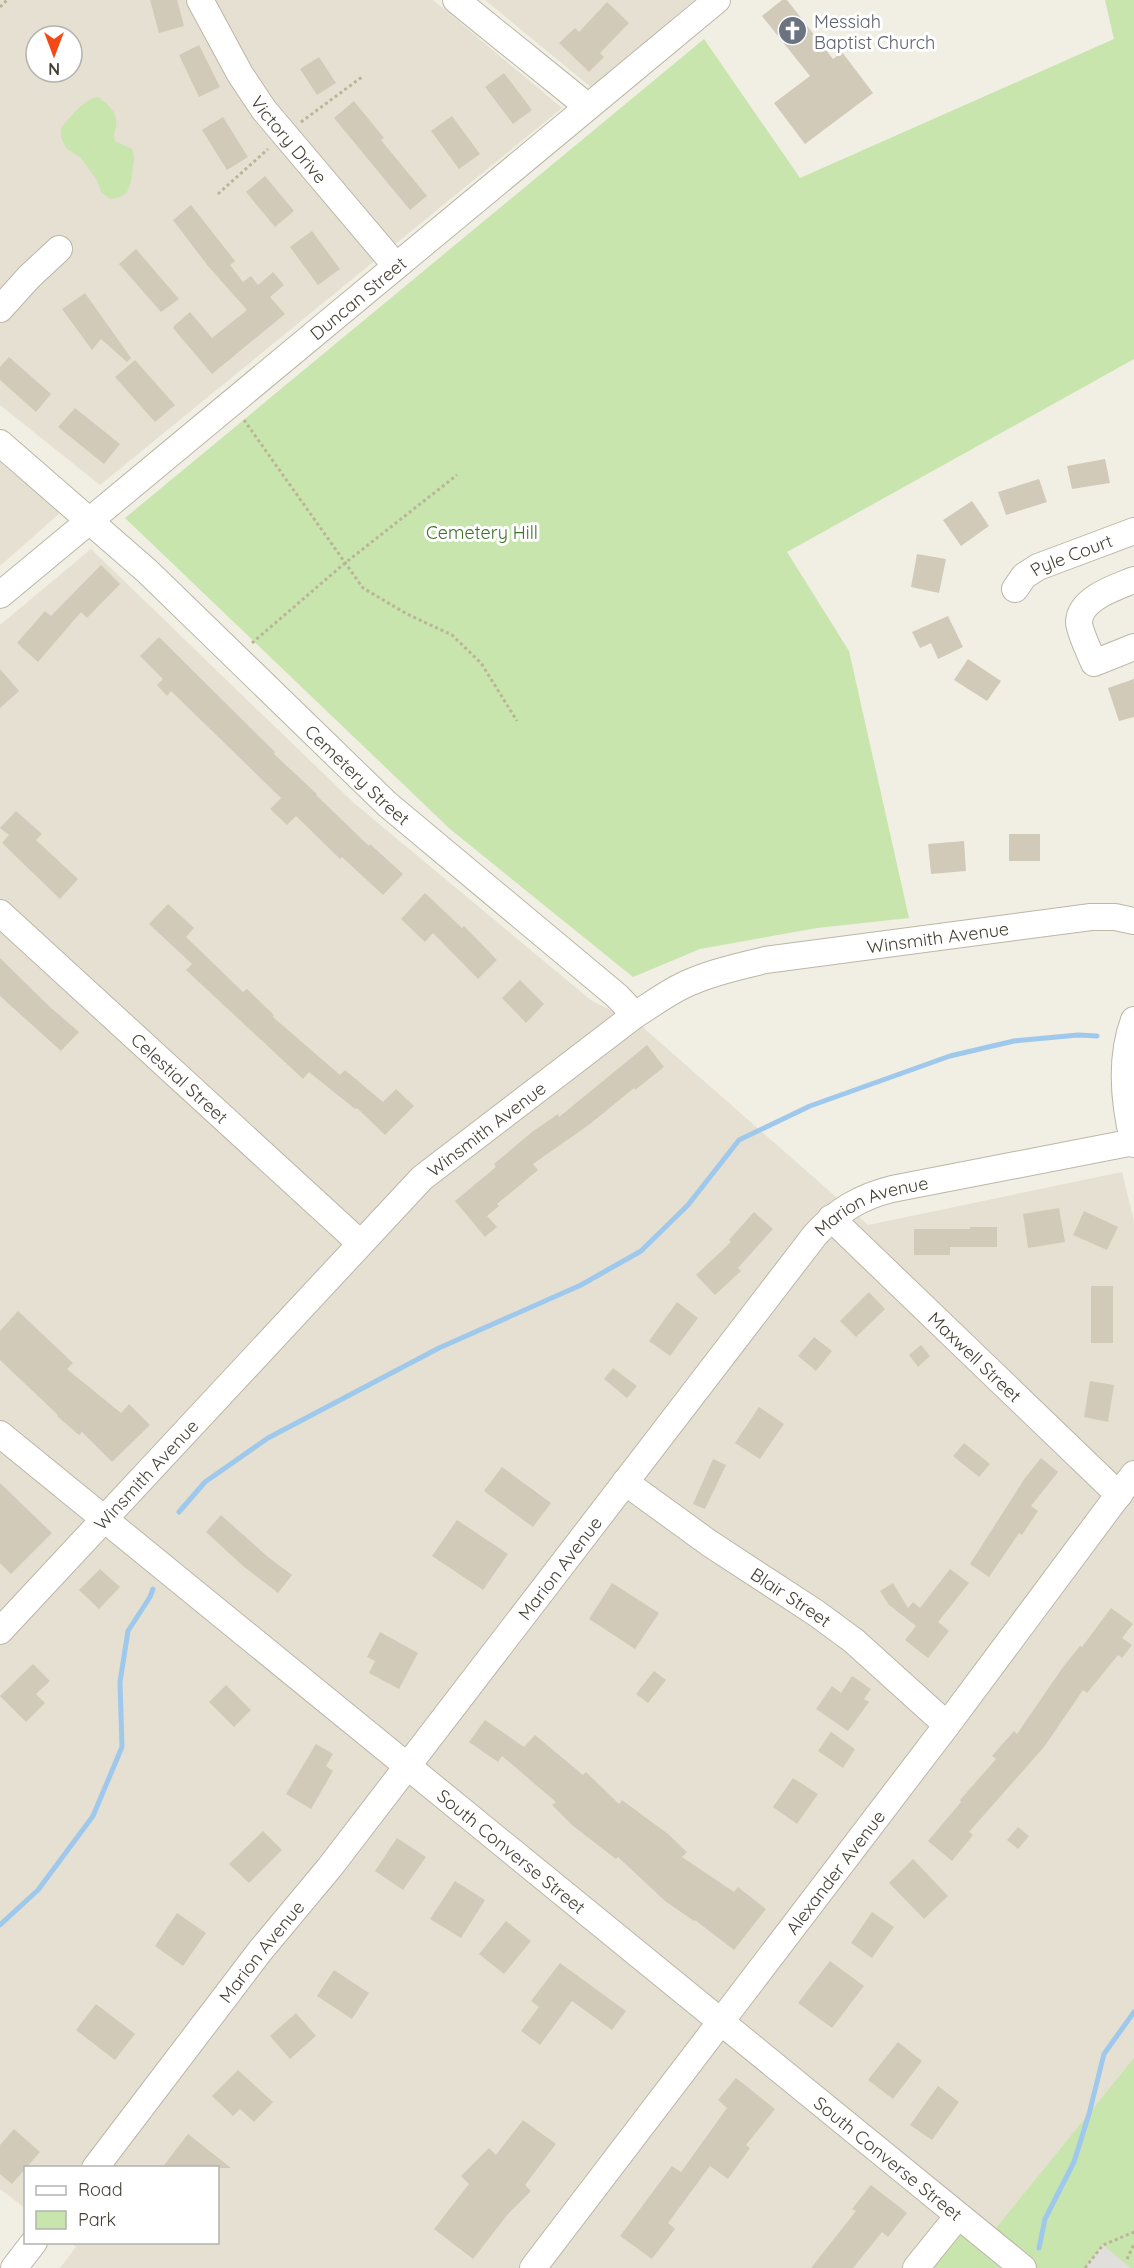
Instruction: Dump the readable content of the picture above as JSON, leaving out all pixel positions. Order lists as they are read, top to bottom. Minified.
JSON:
{"streets":{"street":["Victory Drive","Duncan Street","Pyle Court","Cemetery Street","Winsmith Avenue","Celestial Street","Marion Avenue","Maxwell Street","Blair Street","South Converse Street","Alexander Avenue"]},"crossings":[["Victory Drive","Duncan Street"],["Duncan Street","Cemetery Street"],["Cemetery Street","Winsmith Avenue"],["Winsmith Avenue","Celestial Street"],["Winsmith Avenue","South Converse Street"],["Marion Avenue","Maxwell Street"],["Marion Avenue","Blair Street"],["Marion Avenue","South Converse Street"],["Maxwell Street","Alexander Avenue"],["Blair Street","Alexander Avenue"],["South Converse Street","Alexander Avenue"]],"parks":["Cemetery Hill"],"places":{"church":["Messiah Baptist Church"]},"legend":["Road","Park"],"north":"bottom"}
